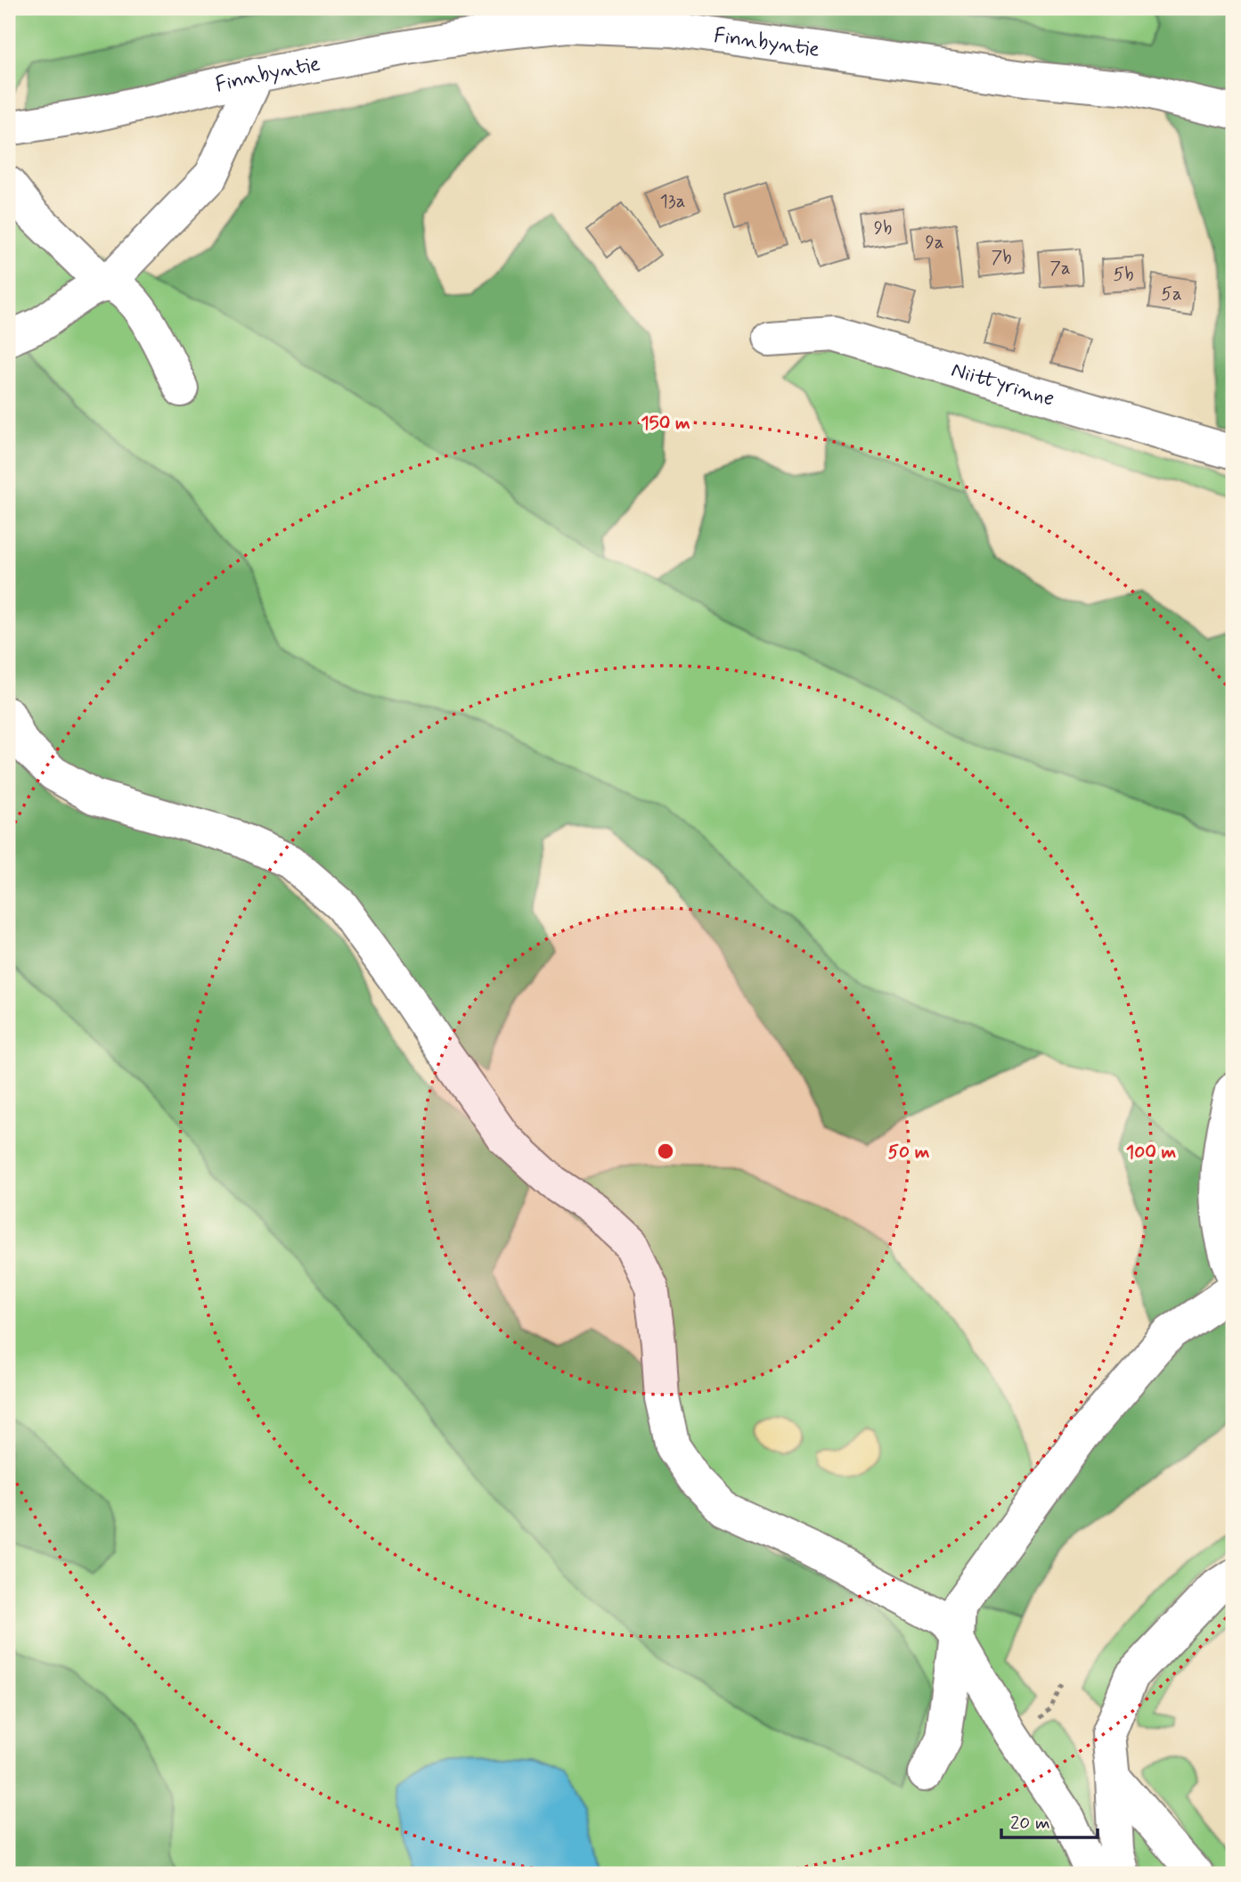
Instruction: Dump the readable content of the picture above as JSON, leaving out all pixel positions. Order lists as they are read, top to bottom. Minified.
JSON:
{"streets":{"street":["Finnbyntie","Niittyrinne"]},"house_numbers":["13a","9b","9a","7b","7a","5b","5a"],"scale_bar":"20 m","rings":["150 m","50 m","100 m"]}
